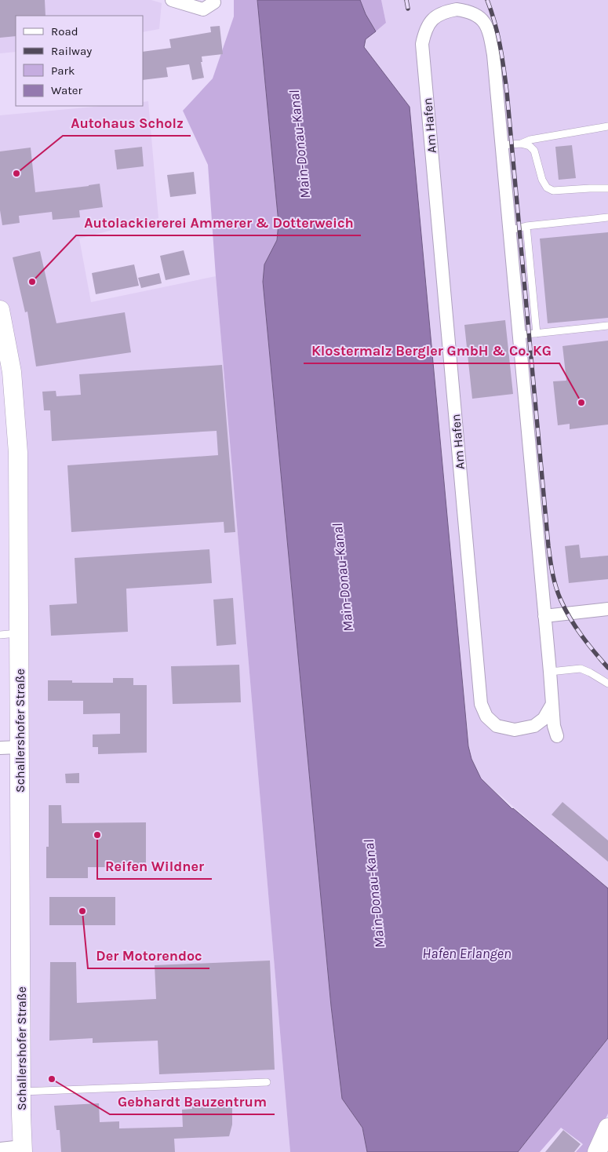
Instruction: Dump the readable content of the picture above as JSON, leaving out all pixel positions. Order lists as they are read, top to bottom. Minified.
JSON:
{"streets":{"street":["Am Hafen","Schallershofer Straße"]},"water":["Main-Donau-Kanal","Hafen Erlangen"],"places":["Autohaus Scholz","Autolackiererei Ammerer & Dotterweich","Klostermalz Bergler GmbH & Co. KG","Reifen Wildner","Der Motorendoc","Gebhardt Bauzentrum"],"legend":["Road","Railway","Park","Water"]}
